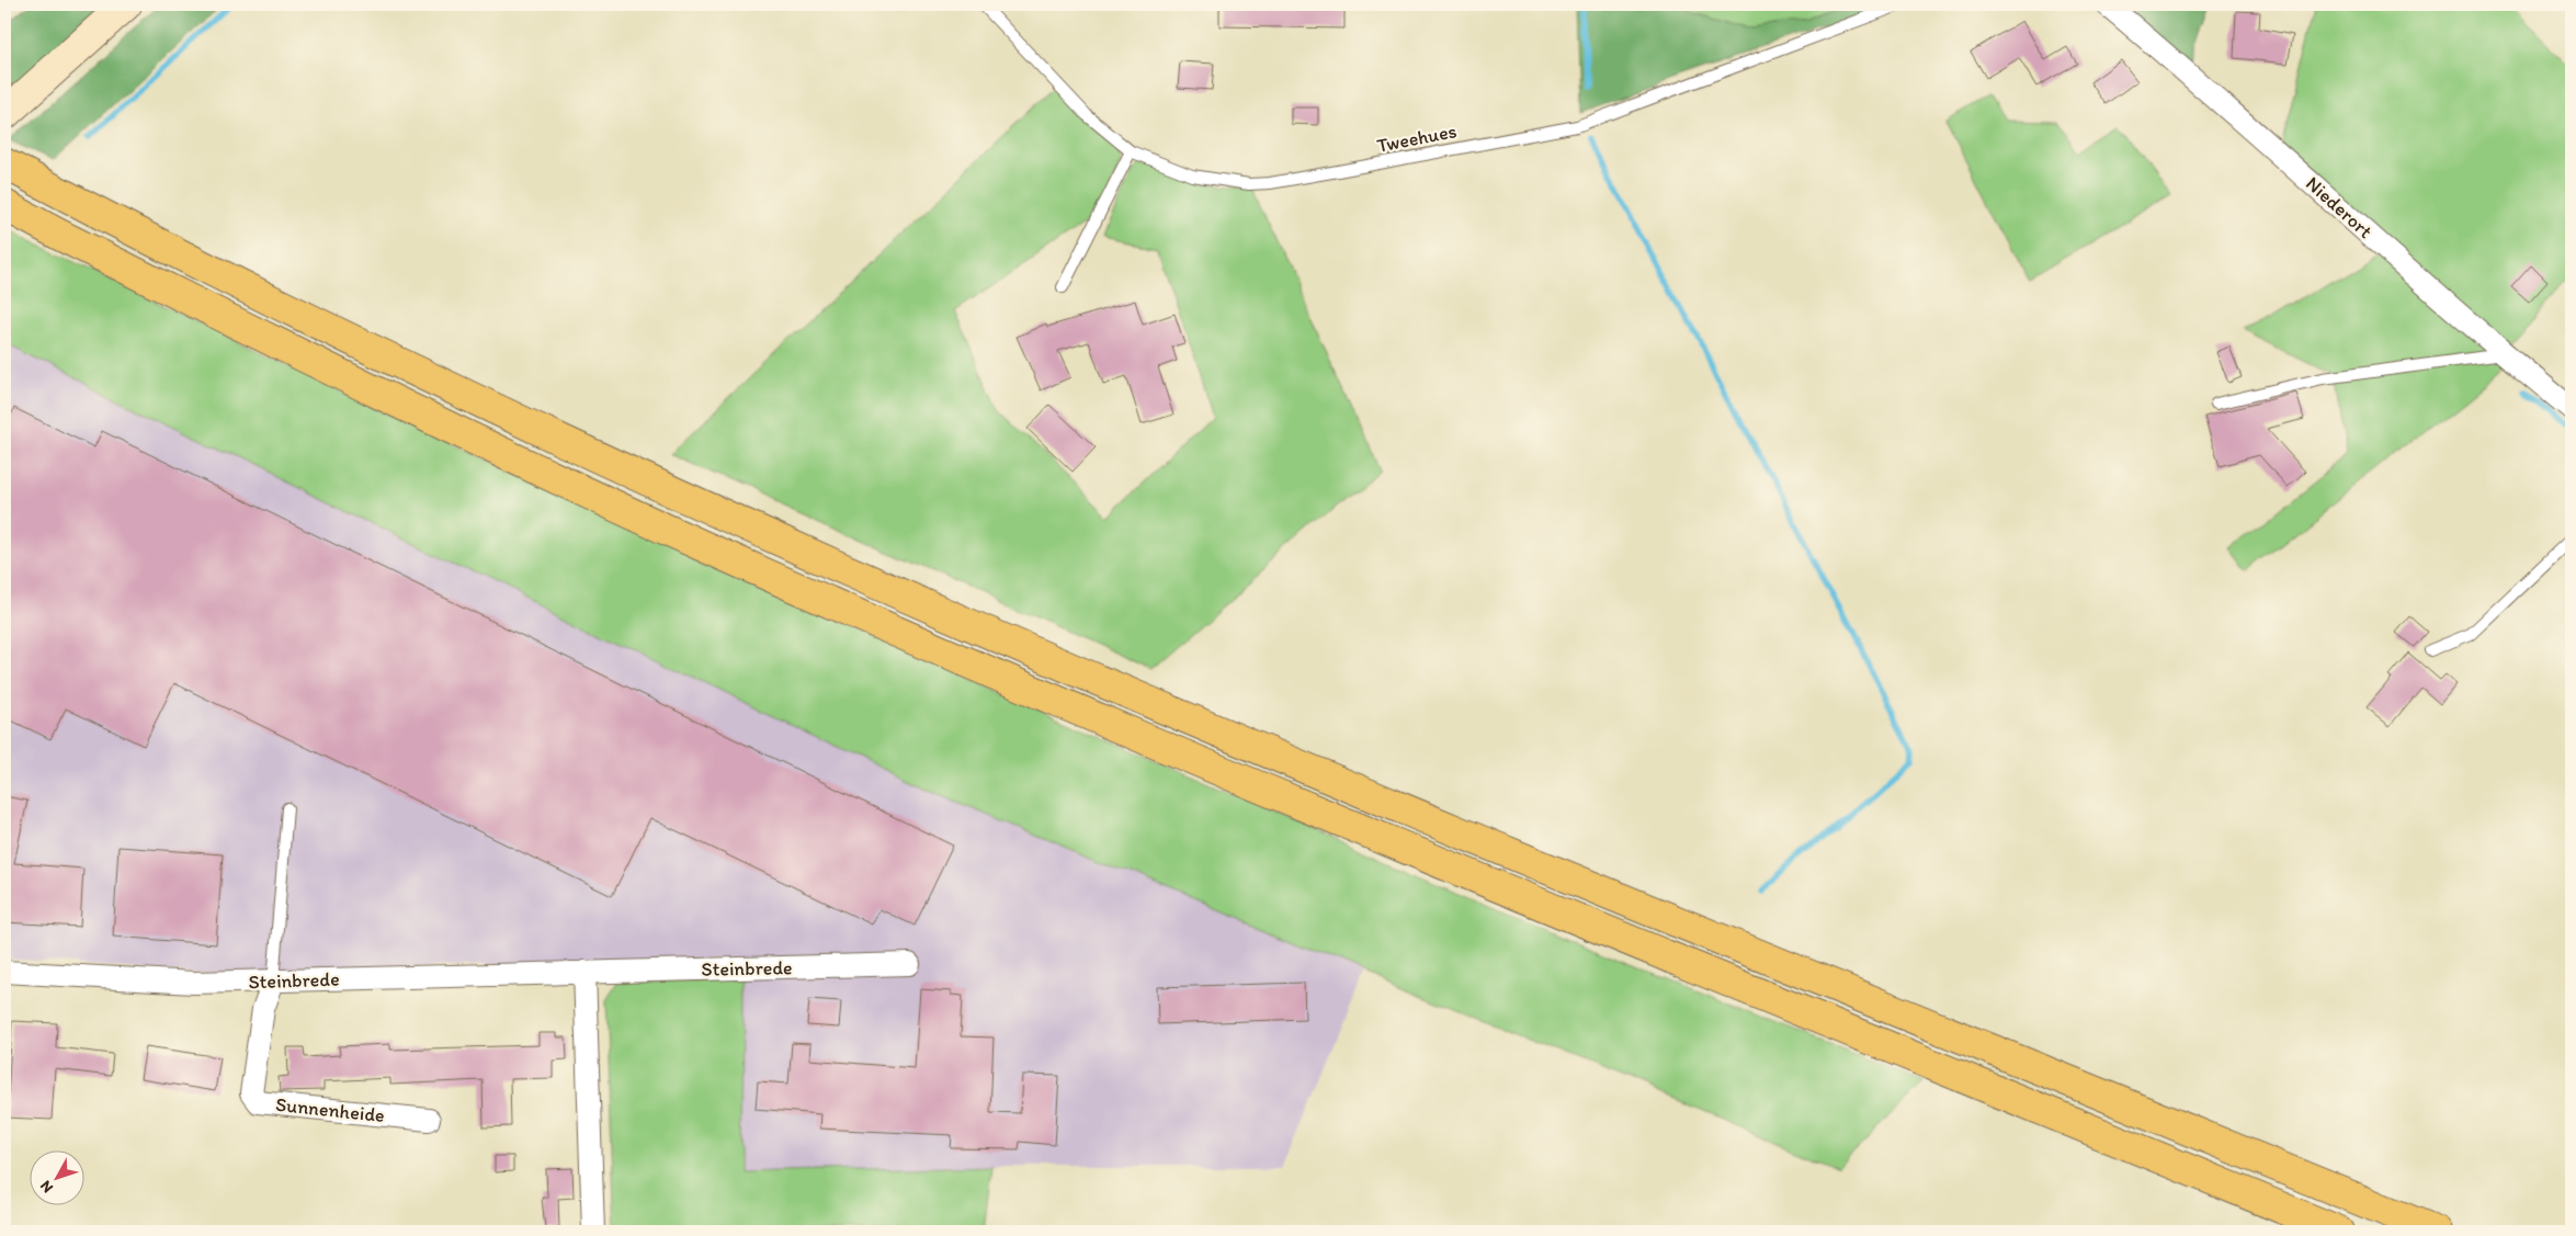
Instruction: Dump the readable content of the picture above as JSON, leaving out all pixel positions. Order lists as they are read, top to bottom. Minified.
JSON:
{"streets":{"street":["Niederort","Steinbrede","Sunnenheide"],"lane":["Tweehues"]},"crossings":[["Steinbrede","Sunnenheide"]],"north":"bottom left"}
